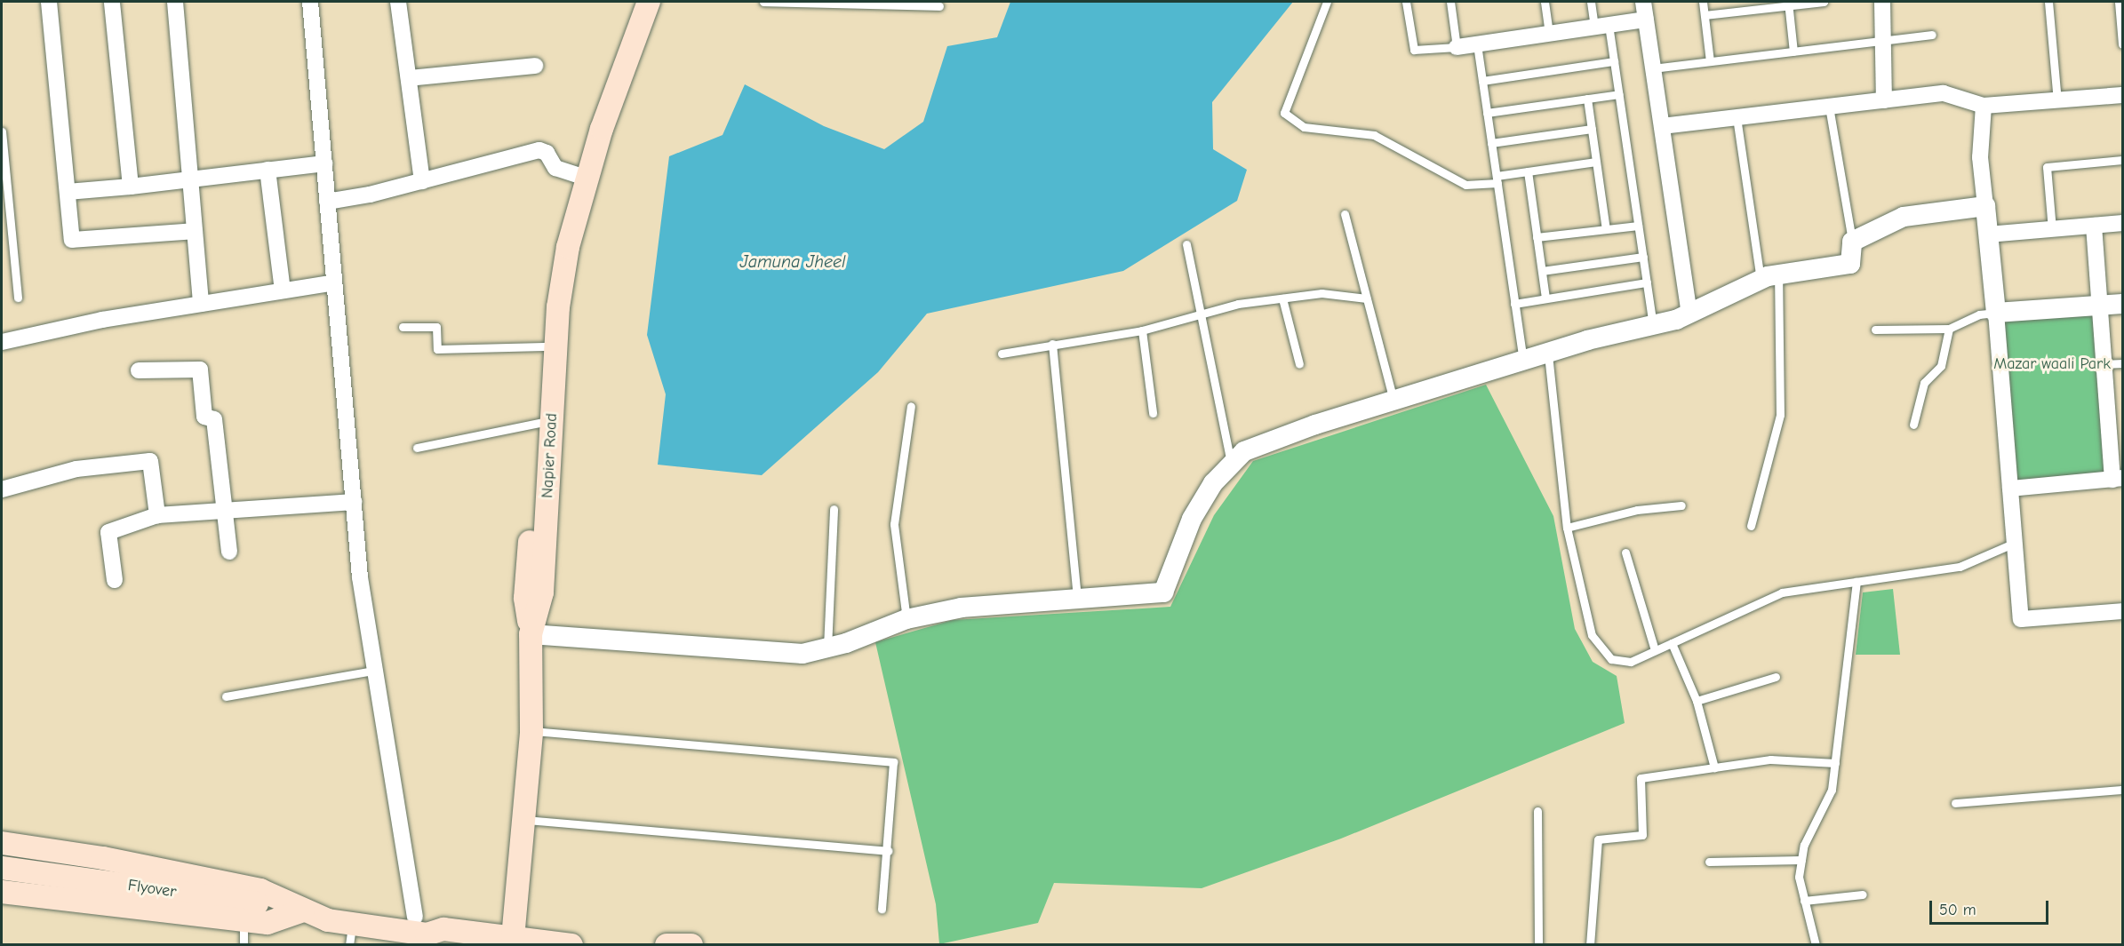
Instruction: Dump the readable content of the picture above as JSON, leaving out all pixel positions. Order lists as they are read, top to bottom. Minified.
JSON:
{"streets":{"main road":["Napier Road","Flyover"]},"water":["Jamuna Jheel"],"parks":["Mazar waali Park"],"scale_bar":"50 m"}
